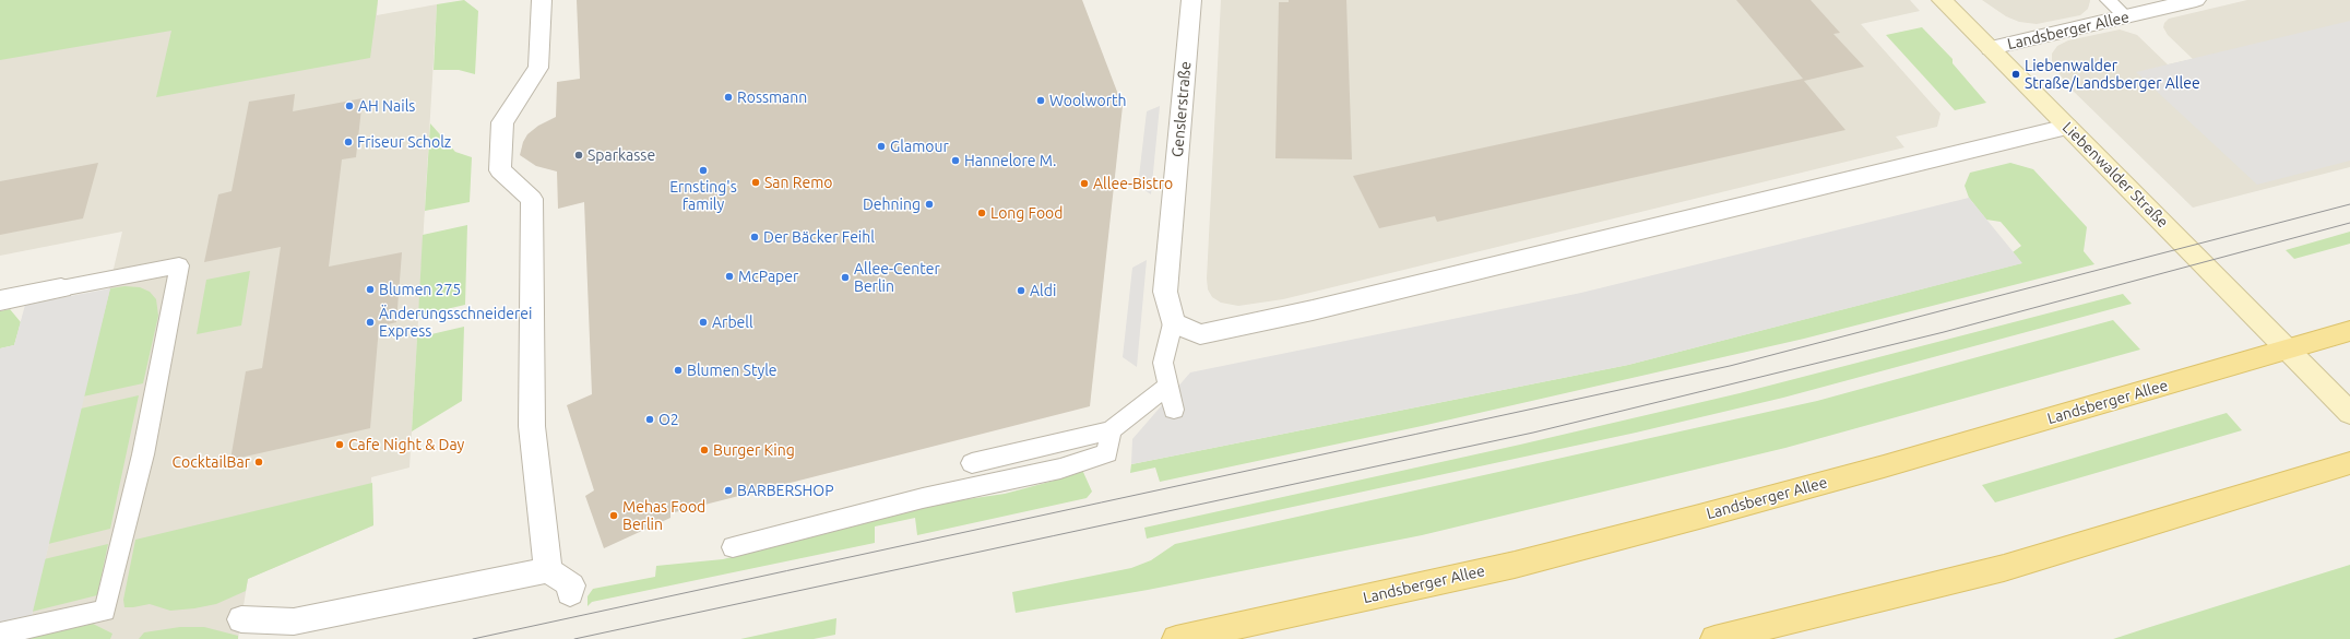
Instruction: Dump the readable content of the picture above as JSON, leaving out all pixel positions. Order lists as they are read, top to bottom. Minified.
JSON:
{"streets":{"main road":["Landsberger Allee"],"street":["Genslerstraße","Liebenwalder Straße"]},"crossings":[["Landsberger Allee","Liebenwalder Straße"]],"places":["Liebenwalder Straße/Landsberger Allee","Rossmann","Woolworth","AH Nails","Friseur Scholz","Glamour","Sparkasse","Hannelore M.","Ernsting's family","San Remo","Allee-Bistro","Dehning","Long Food","Der Bäcker Feihl","McPaper","Allee-Center Berlin","Blumen 275","Aldi","Änderungsschneiderei Express","Arbell","Blumen Style","O2","Cafe Night & Day","Burger King","CocktailBar","BARBERSHOP","Mehas Food Berlin"]}
